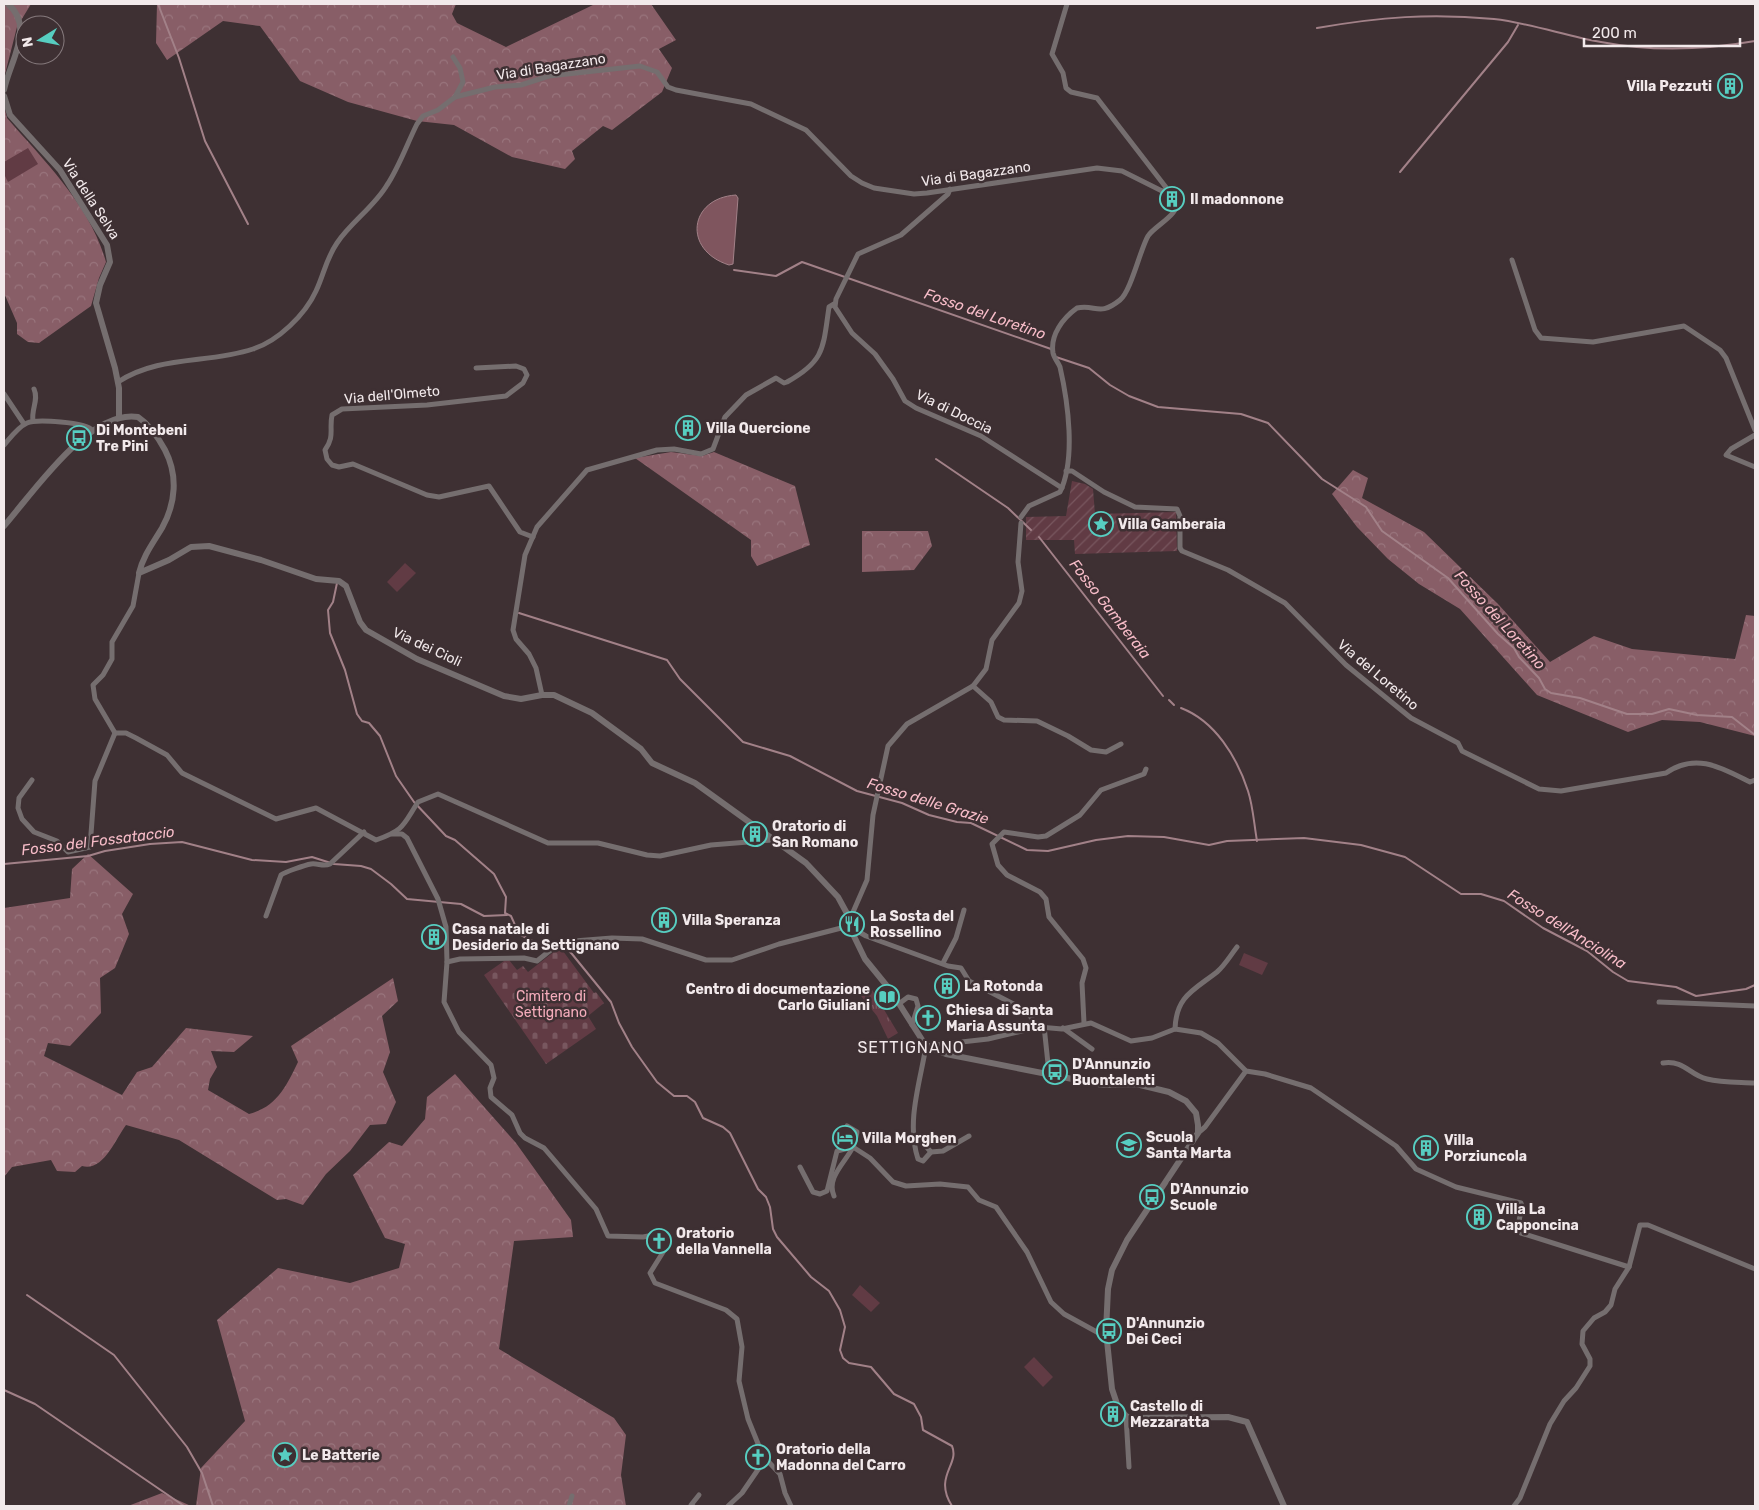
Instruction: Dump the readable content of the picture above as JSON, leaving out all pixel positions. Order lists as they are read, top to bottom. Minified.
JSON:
{"streets":{"street":["Via di Bagazzano","Via della Selva","Via dell'Olmeto","Via di Doccia","Via dei Cioli","Via del Loretino"]},"crossings":[["Via di Bagazzano","Via della Selva"]],"districts":["SETTIGNANO"],"water":["Fosso del Loretino","Fosso Gamberaia","Fosso delle Grazie","Fosso del Fossataccio","Fosso dell'Anciolina"],"parks":["Cimitero di Settignano"],"places":{"building":["Villa Pezzuti","Il madonnone","Villa Quercione","Oratorio di San Romano","Villa Speranza","Casa natale di Desiderio da Settignano","La Rotonda","Villa Porziuncola","Villa La Capponcina","Castello di Mezzaratta"],"bus stop":["Di Montebeni Tre Pini","D'Annunzio Buontalenti","D'Annunzio Scuole","D'Annunzio Dei Ceci"],"place":["Villa Gamberaia","Le Batterie"],"restaurant":["La Sosta del Rossellino"],"library":["Centro di documentazione Carlo Giuliani"],"church":["Chiesa di Santa Maria Assunta","Oratorio della Vannella","Oratorio della Madonna del Carro"],"hotel":["Villa Morghen"],"school or university":["Scuola Santa Marta"]},"scale_bar":"200 m","north":"left"}
